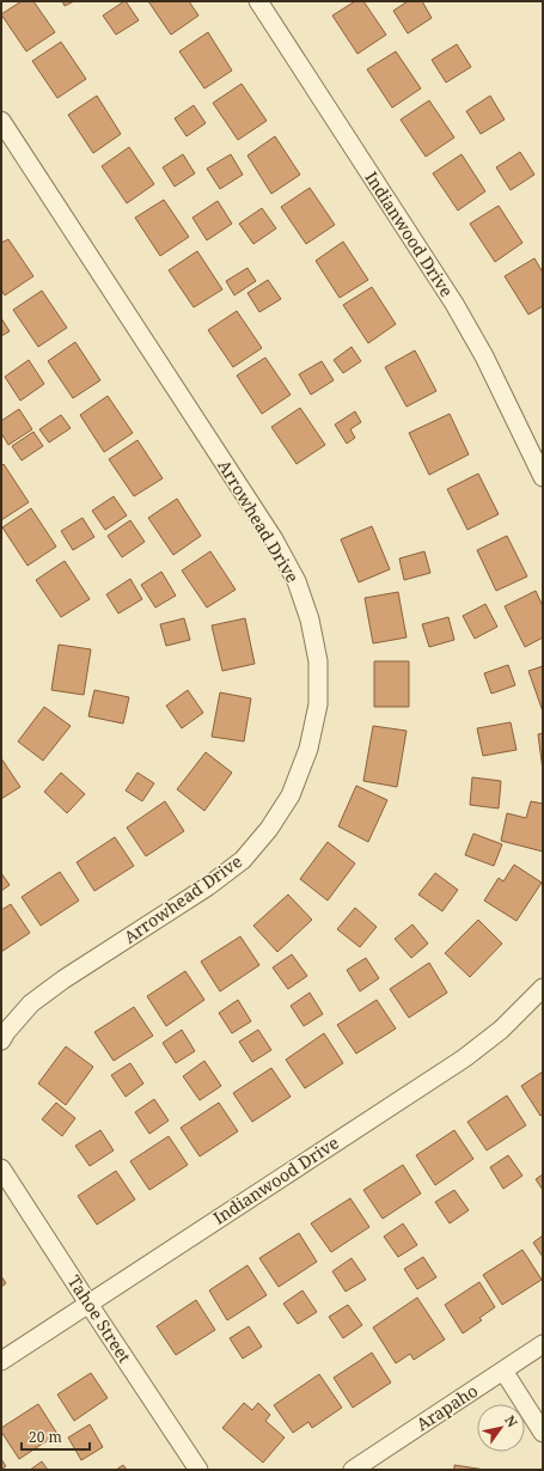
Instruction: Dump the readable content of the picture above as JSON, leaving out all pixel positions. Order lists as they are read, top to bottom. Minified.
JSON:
{"streets":{"street":["Indianwood Drive","Arrowhead Drive","Tahoe Street","Arapaho"]},"crossings":[["Indianwood Drive","Tahoe Street"]],"scale_bar":"20 m","north":"top right"}
